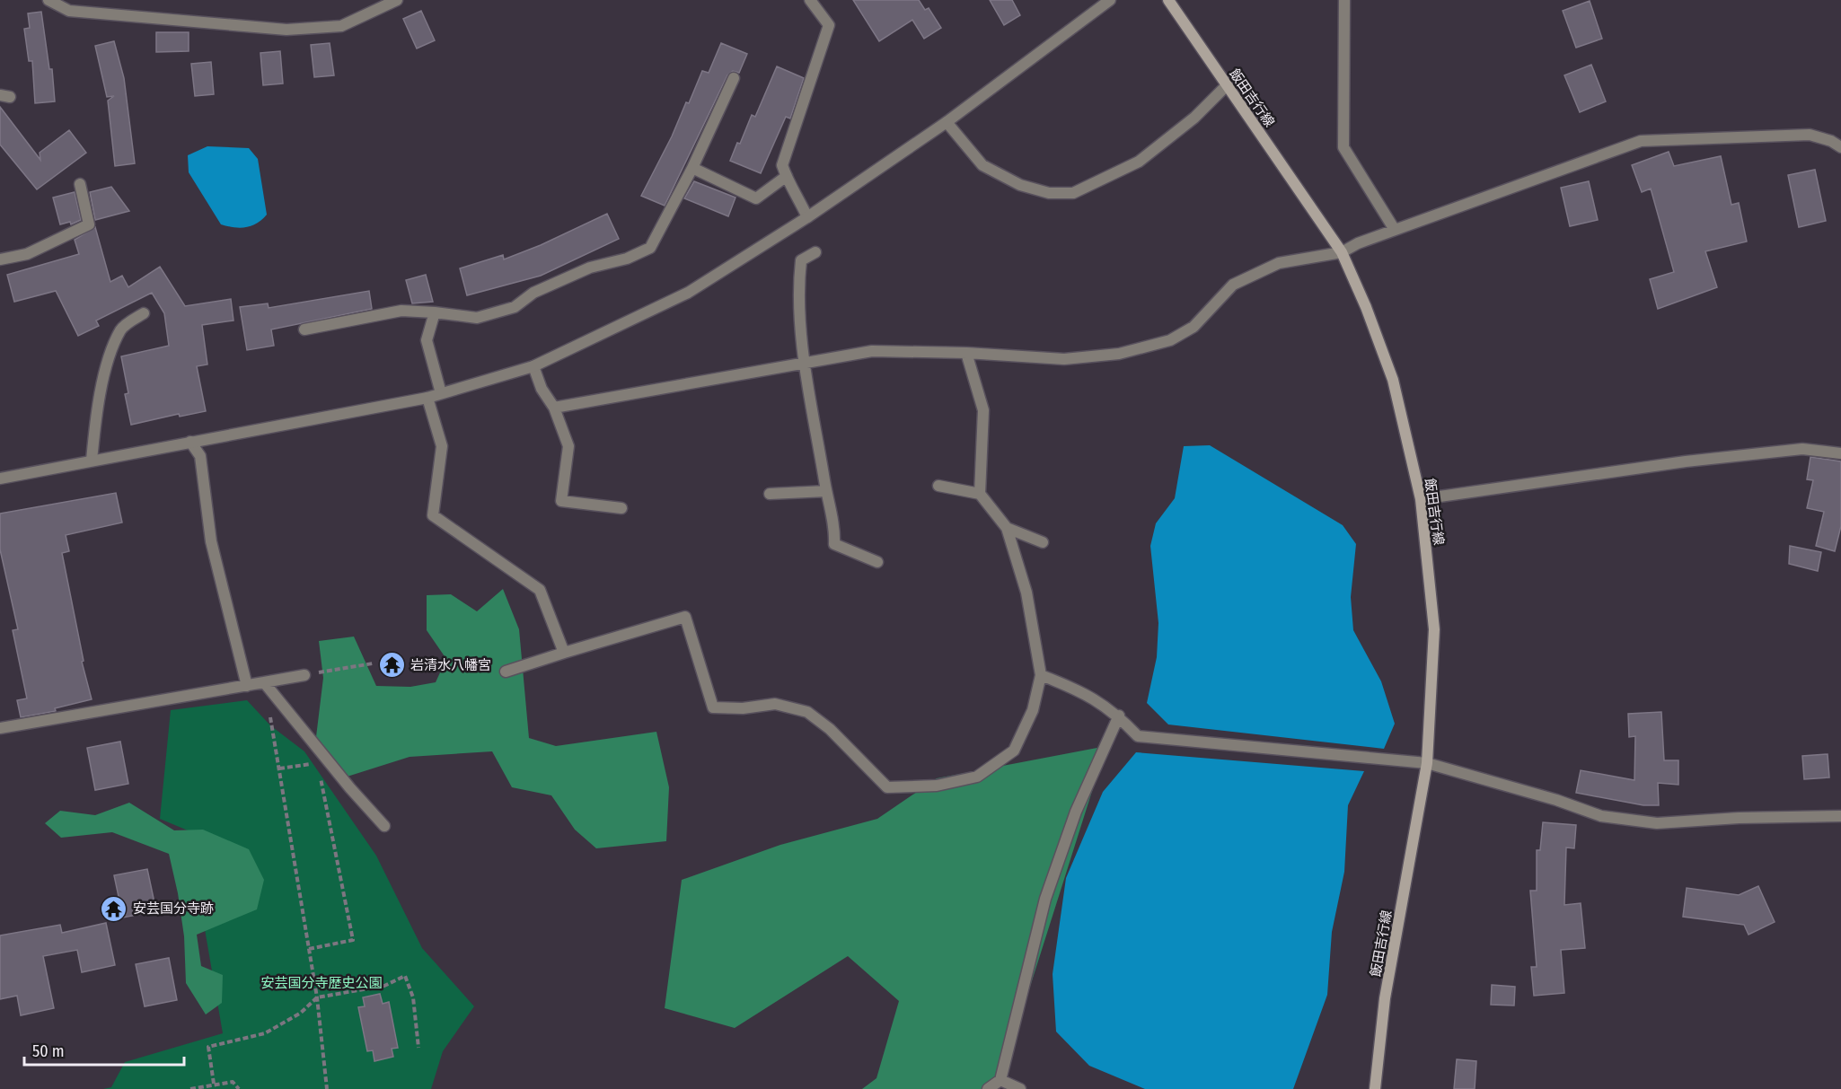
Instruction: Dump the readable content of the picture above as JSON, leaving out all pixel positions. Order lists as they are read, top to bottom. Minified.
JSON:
{"streets":{"main road":["飯田吉行線"]},"parks":["安芸国分寺歴史公園"],"places":{"temple":["岩清水八幡宮","安芸国分寺跡"]},"scale_bar":"50 m"}
